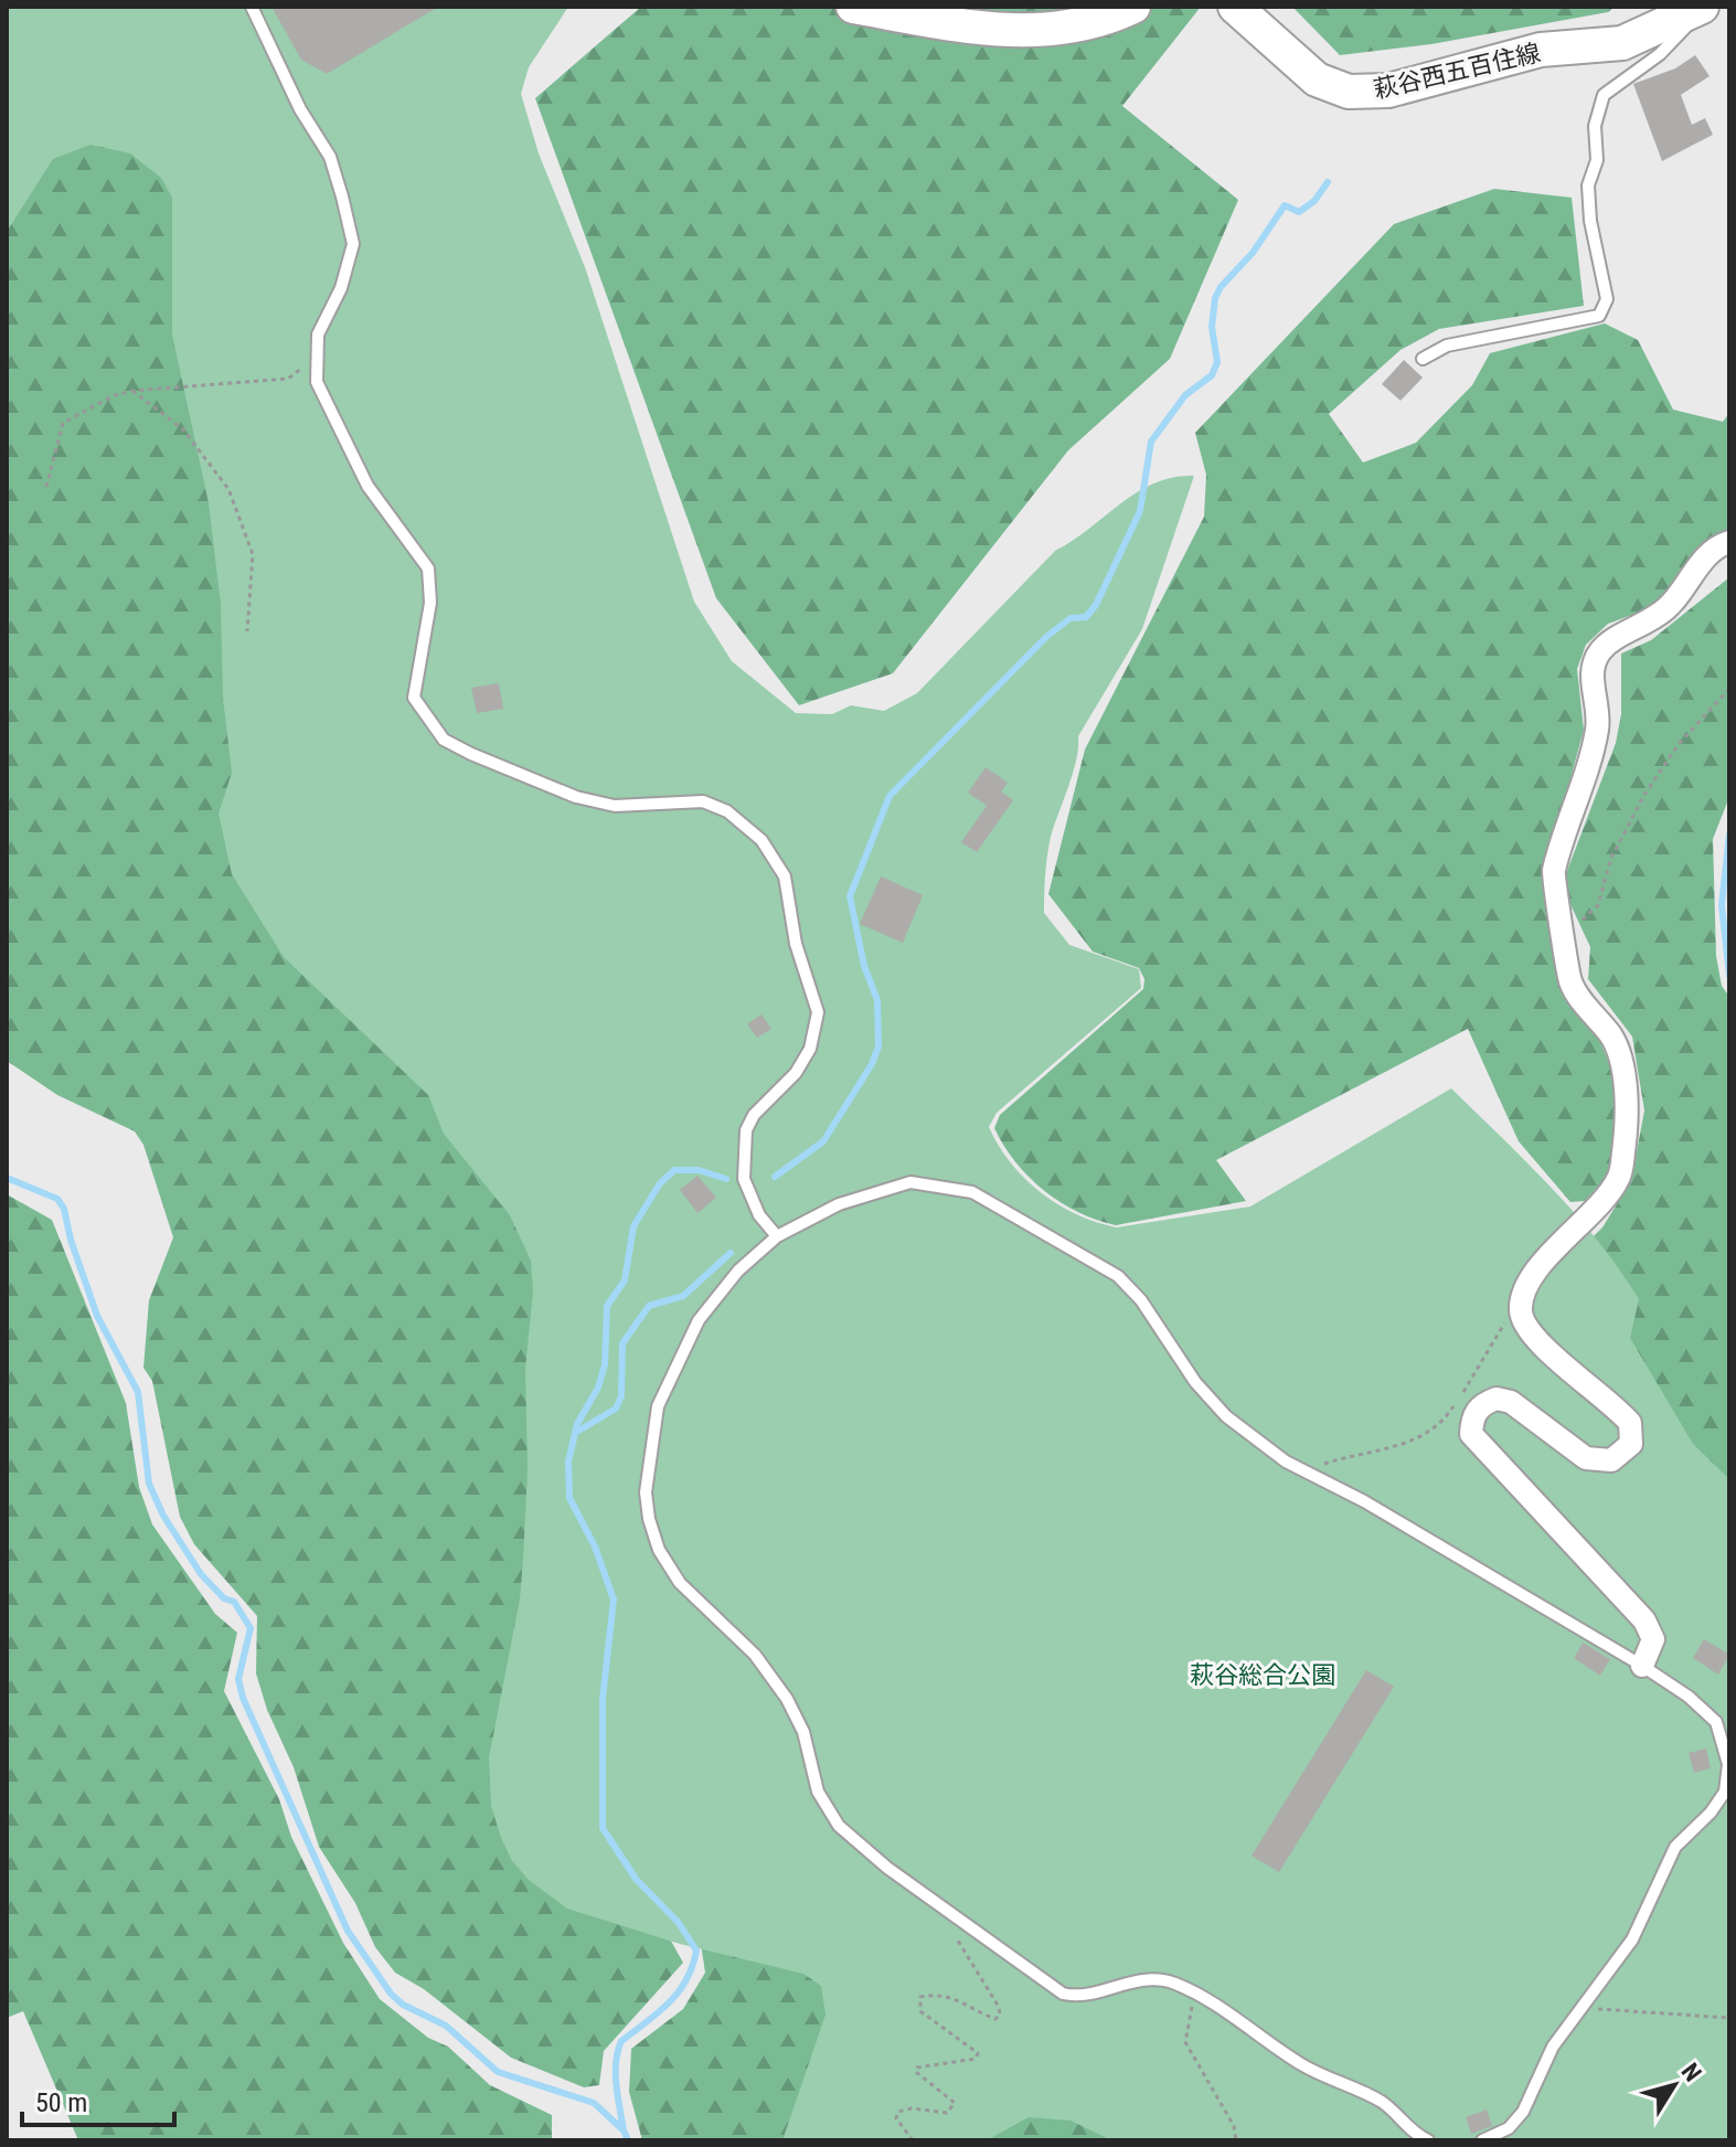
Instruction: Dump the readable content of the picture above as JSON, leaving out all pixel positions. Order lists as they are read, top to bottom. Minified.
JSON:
{"streets":{"main road":["萩谷西五百住線"]},"parks":["萩谷総合公園"],"scale_bar":"50 m","north":"top right"}
